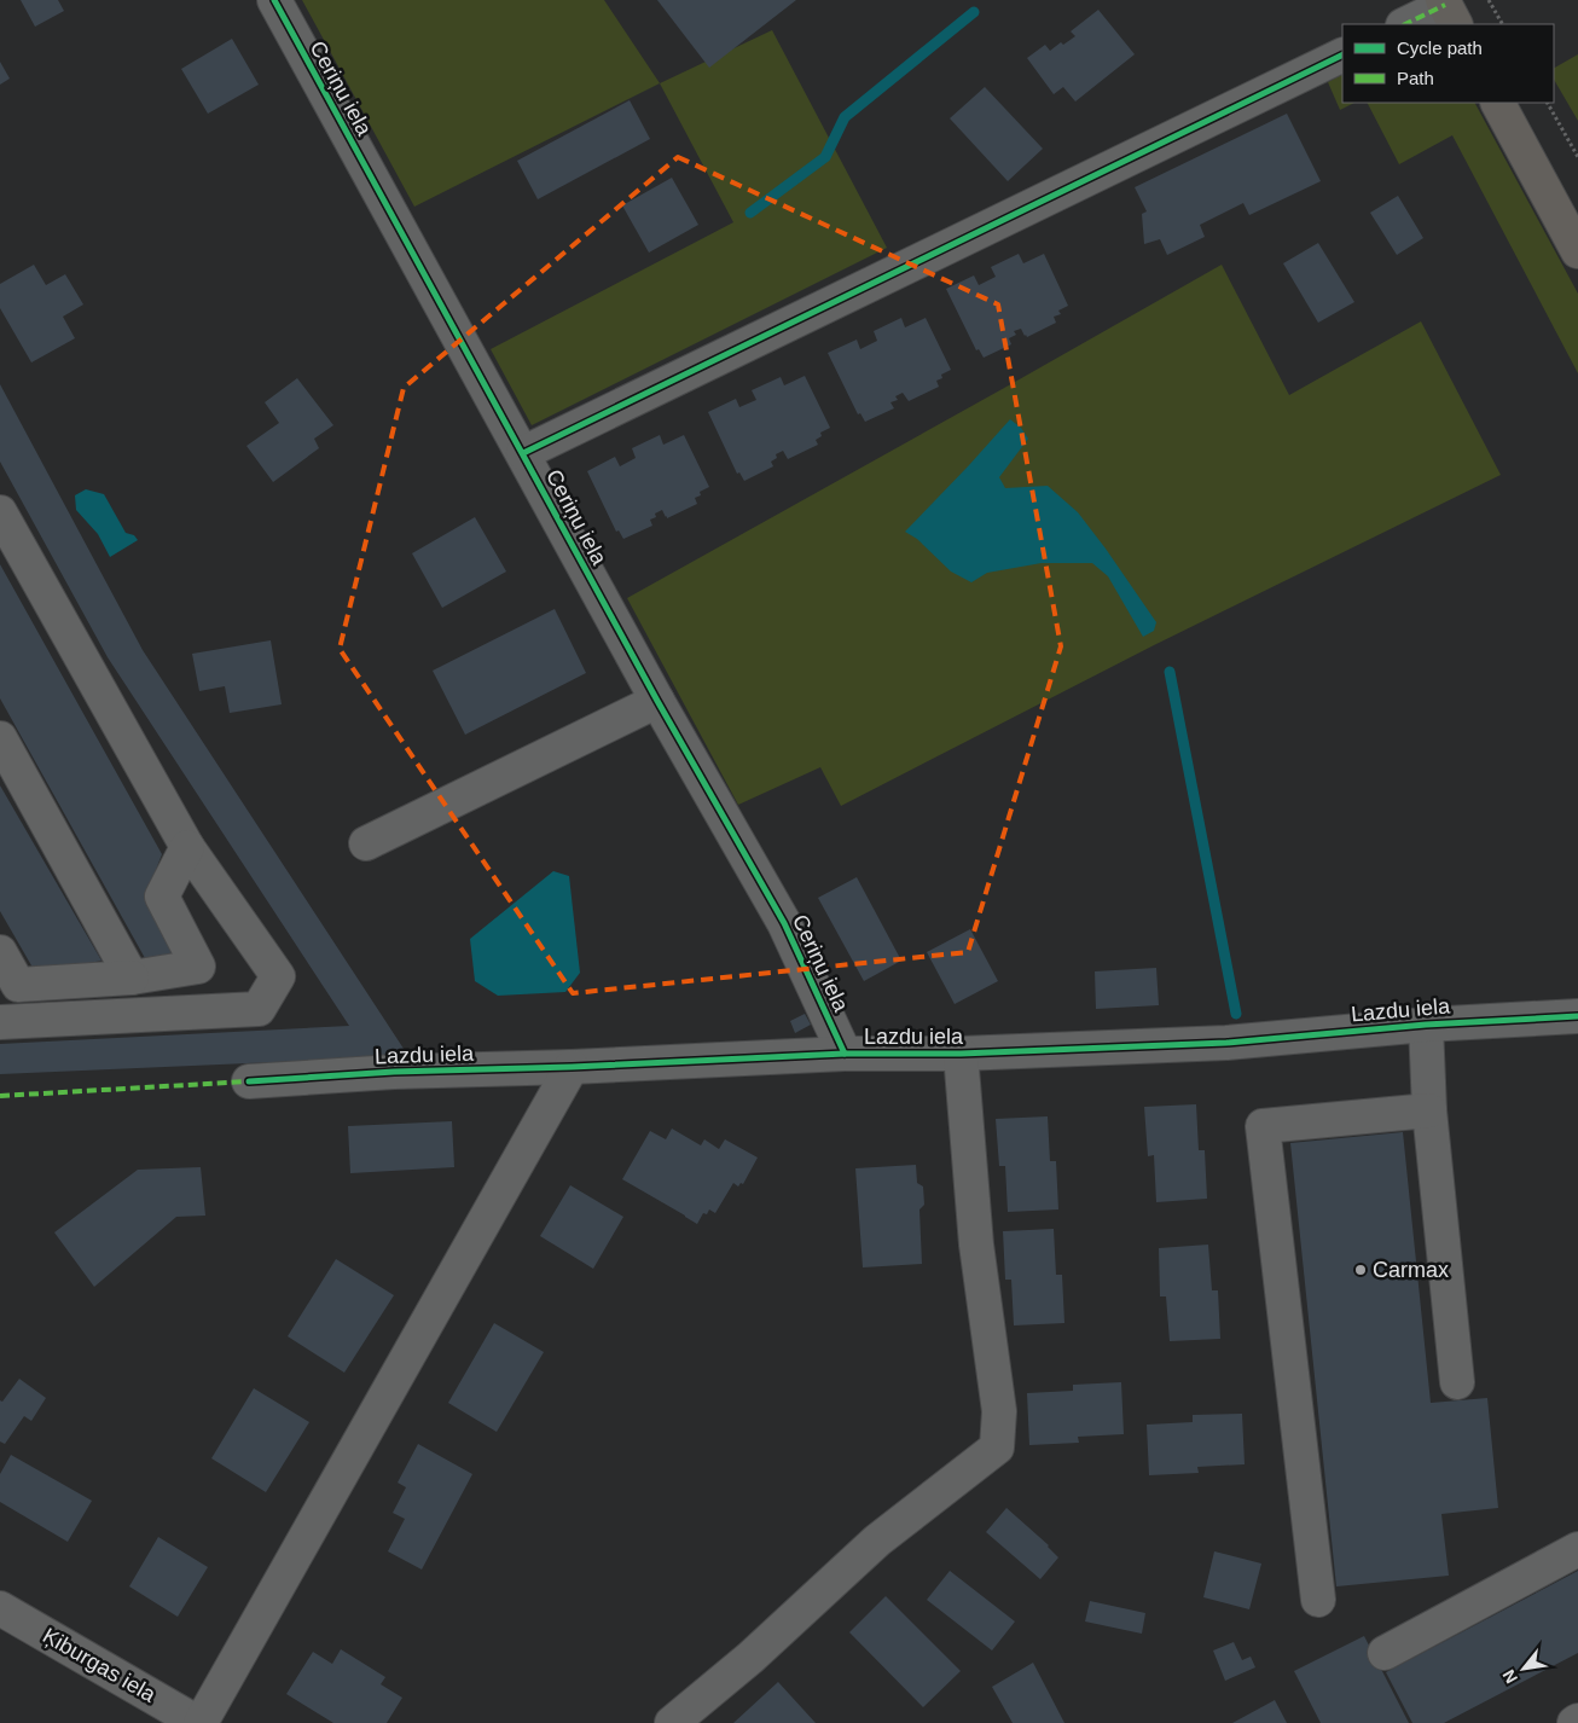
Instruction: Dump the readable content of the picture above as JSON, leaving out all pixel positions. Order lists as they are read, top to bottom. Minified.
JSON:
{"streets":{"street":["Ceriņu iela","Lazdu iela","Ķiburgas iela"]},"crossings":[["Ceriņu iela","Lazdu iela"]],"places":["Carmax"],"legend":["Cycle path","Path"],"north":"bottom left"}
